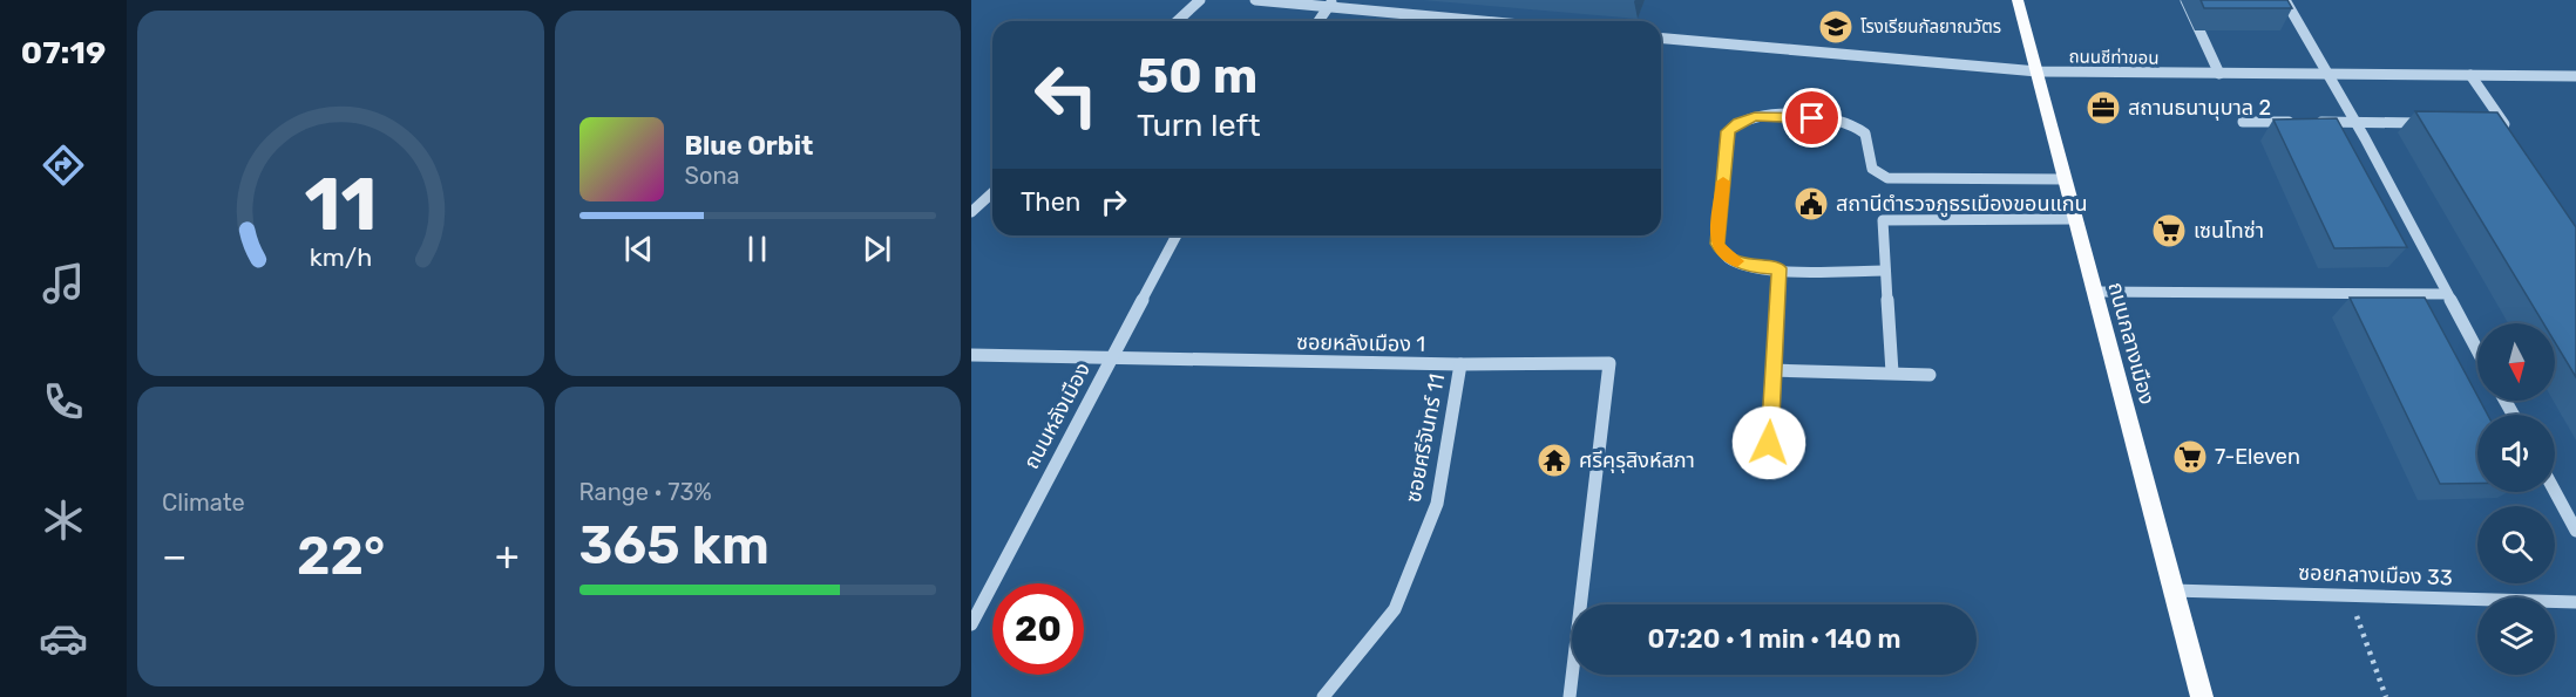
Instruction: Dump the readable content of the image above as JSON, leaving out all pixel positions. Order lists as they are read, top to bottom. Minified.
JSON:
{"streets":{"main road":["ถนนกลางเมือง"],"street":["ถนนชีท่าขอน","ซอยหลังเมือง 1","ถนนหลังเมือง","ซอยศรีจันทร์ 11","ซอยกลางเมือง 33"]},"crossings":[["ถนนชีท่าขอน","ถนนกลางเมือง"],["ซอยหลังเมือง 1","ถนนหลังเมือง"],["ซอยหลังเมือง 1","ซอยศรีจันทร์ 11"],["ถนนกลางเมือง","ซอยกลางเมือง 33"]],"places":{"school or university":["โรงเรียนกัลยาณวัตร"],"office":["สถานธนานุบาล 2"],"public building":["สถานีตำรวจภูธรเมืองขอนแกน"],"supermarket":["เซนโทซ่า","7-Eleven"],"temple":["ศรีคุรุสิงห์สภา"]},"north":"bottom","page":{"tabs":"07:19","turn":["50 m","Turn left"],"song":["Blue Orbit","Sona"],"then":"Then","tile":["Climate",["Range · 73%","365 km"]],"heat":["−","22°","+"],"limit":"20","trip":"07:20 · 1 min · 140 m","gauge":["11","km/h"]}}
